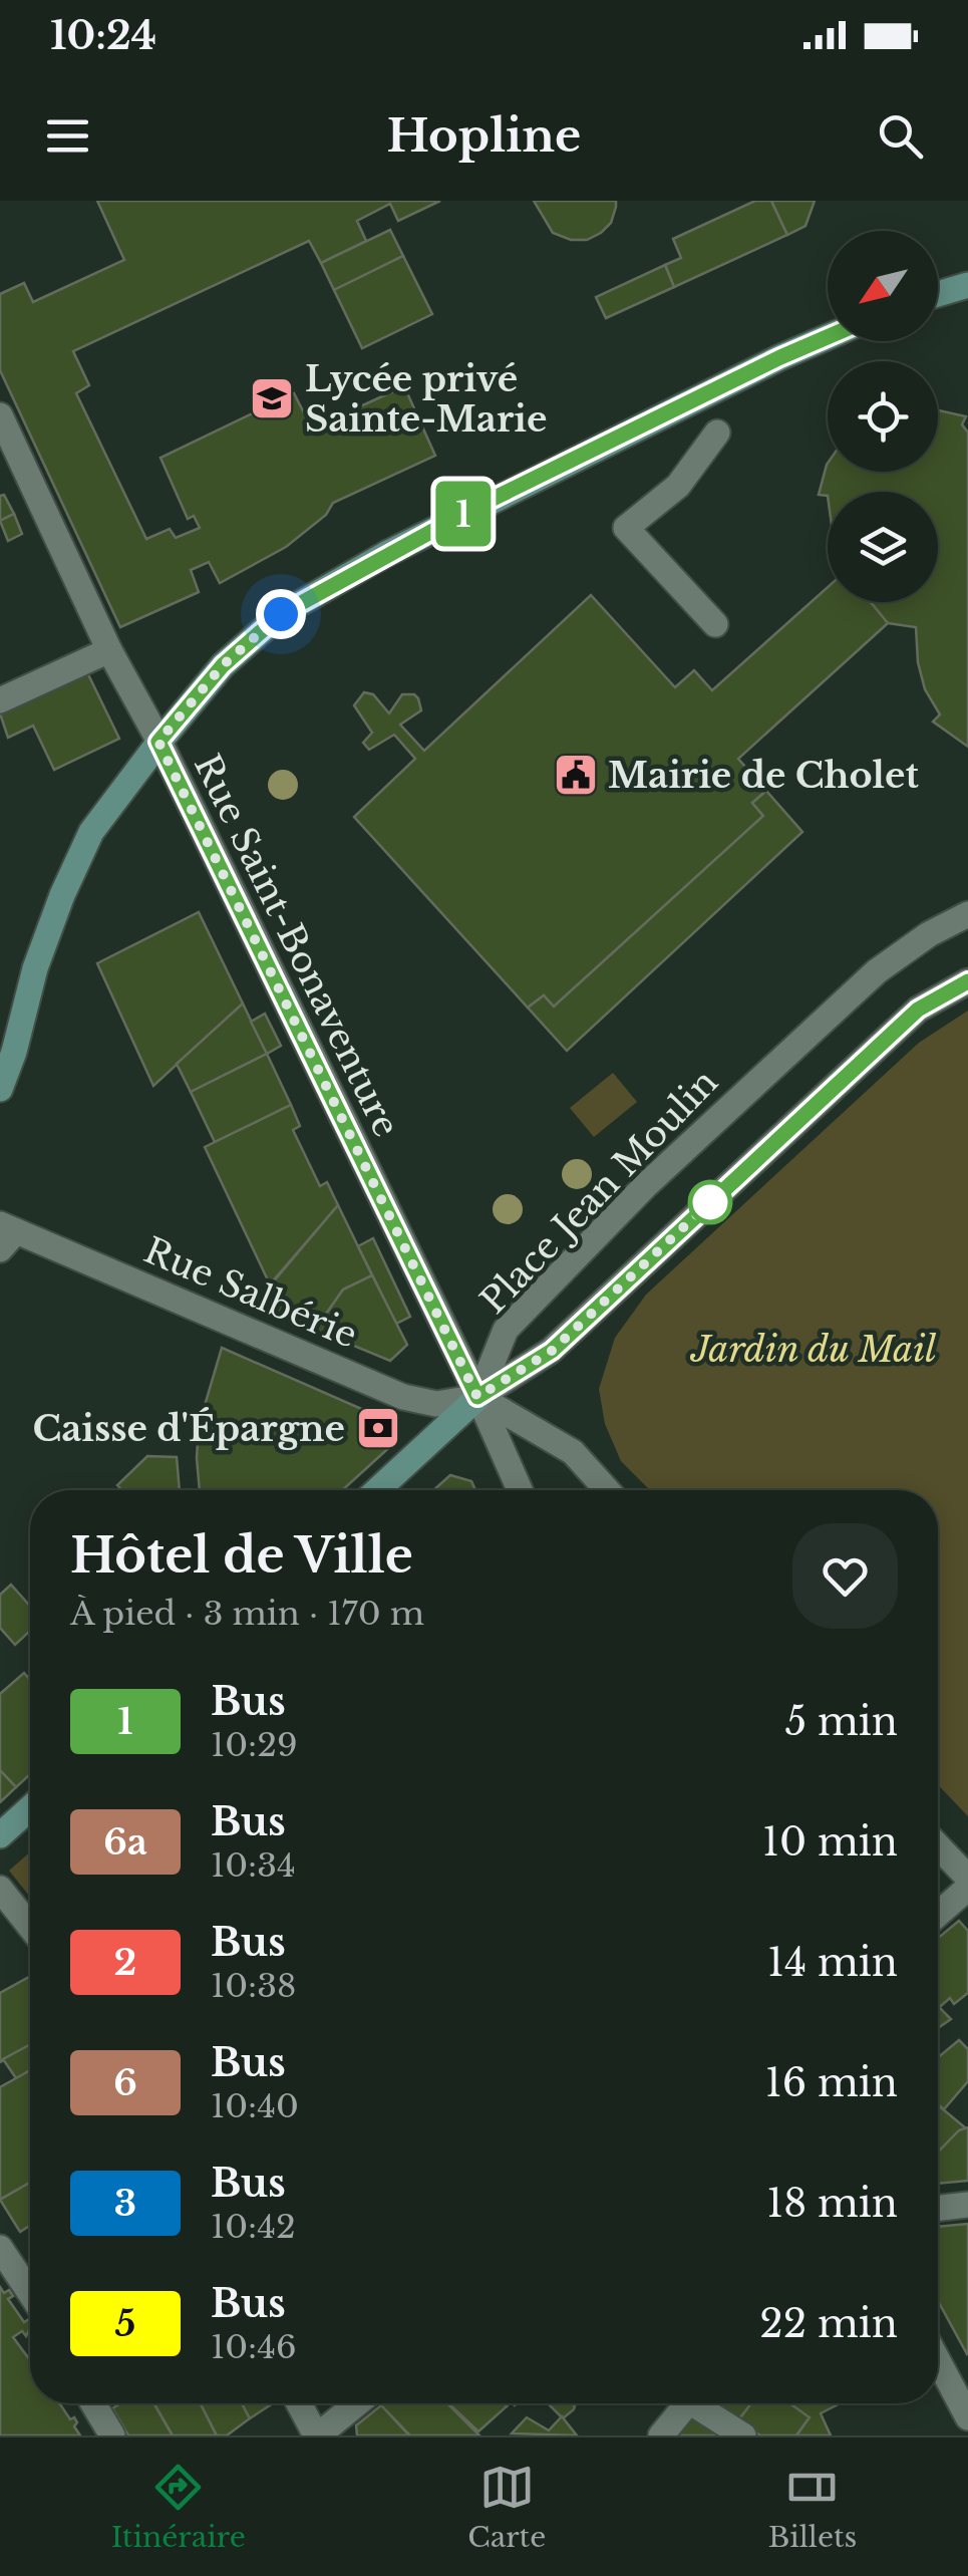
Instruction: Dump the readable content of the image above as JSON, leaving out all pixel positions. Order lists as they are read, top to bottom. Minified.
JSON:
{"streets":{"street":["Rue Saint-Bonaventure","Place Jean Moulin","Rue Salbérie"]},"crossings":[["Rue Saint-Bonaventure","Place Jean Moulin"],["Rue Saint-Bonaventure","Rue Salbérie"],["Place Jean Moulin","Rue Salbérie"]],"parks":["Jardin du Mail"],"places":{"school or university":["Lycée privé Sainte-Marie"],"public building":["Mairie de Cholet"],"bank":["Caisse d'Épargne"]},"lines":["bus line 1"],"north":"bottom left","page":{"status":"10:24","header":"Hopline","on_map":"1","heading":["Hôtel de Ville","À pied · 3 min · 170 m"],"list":[{"mark":"1","name":"Bus","note":"10:29","value":"5 min"},{"mark":"6a","name":"Bus","note":"10:34","value":"10 min"},{"mark":"2","name":"Bus","note":"10:38","value":"14 min"},{"mark":"6","name":"Bus","note":"10:40","value":"16 min"},{"mark":"3","name":"Bus","note":"10:42","value":"18 min"},{"mark":"5","name":"Bus","note":"10:46","value":"22 min"}],"tabs":["Itinéraire","Carte","Billets"]}}
